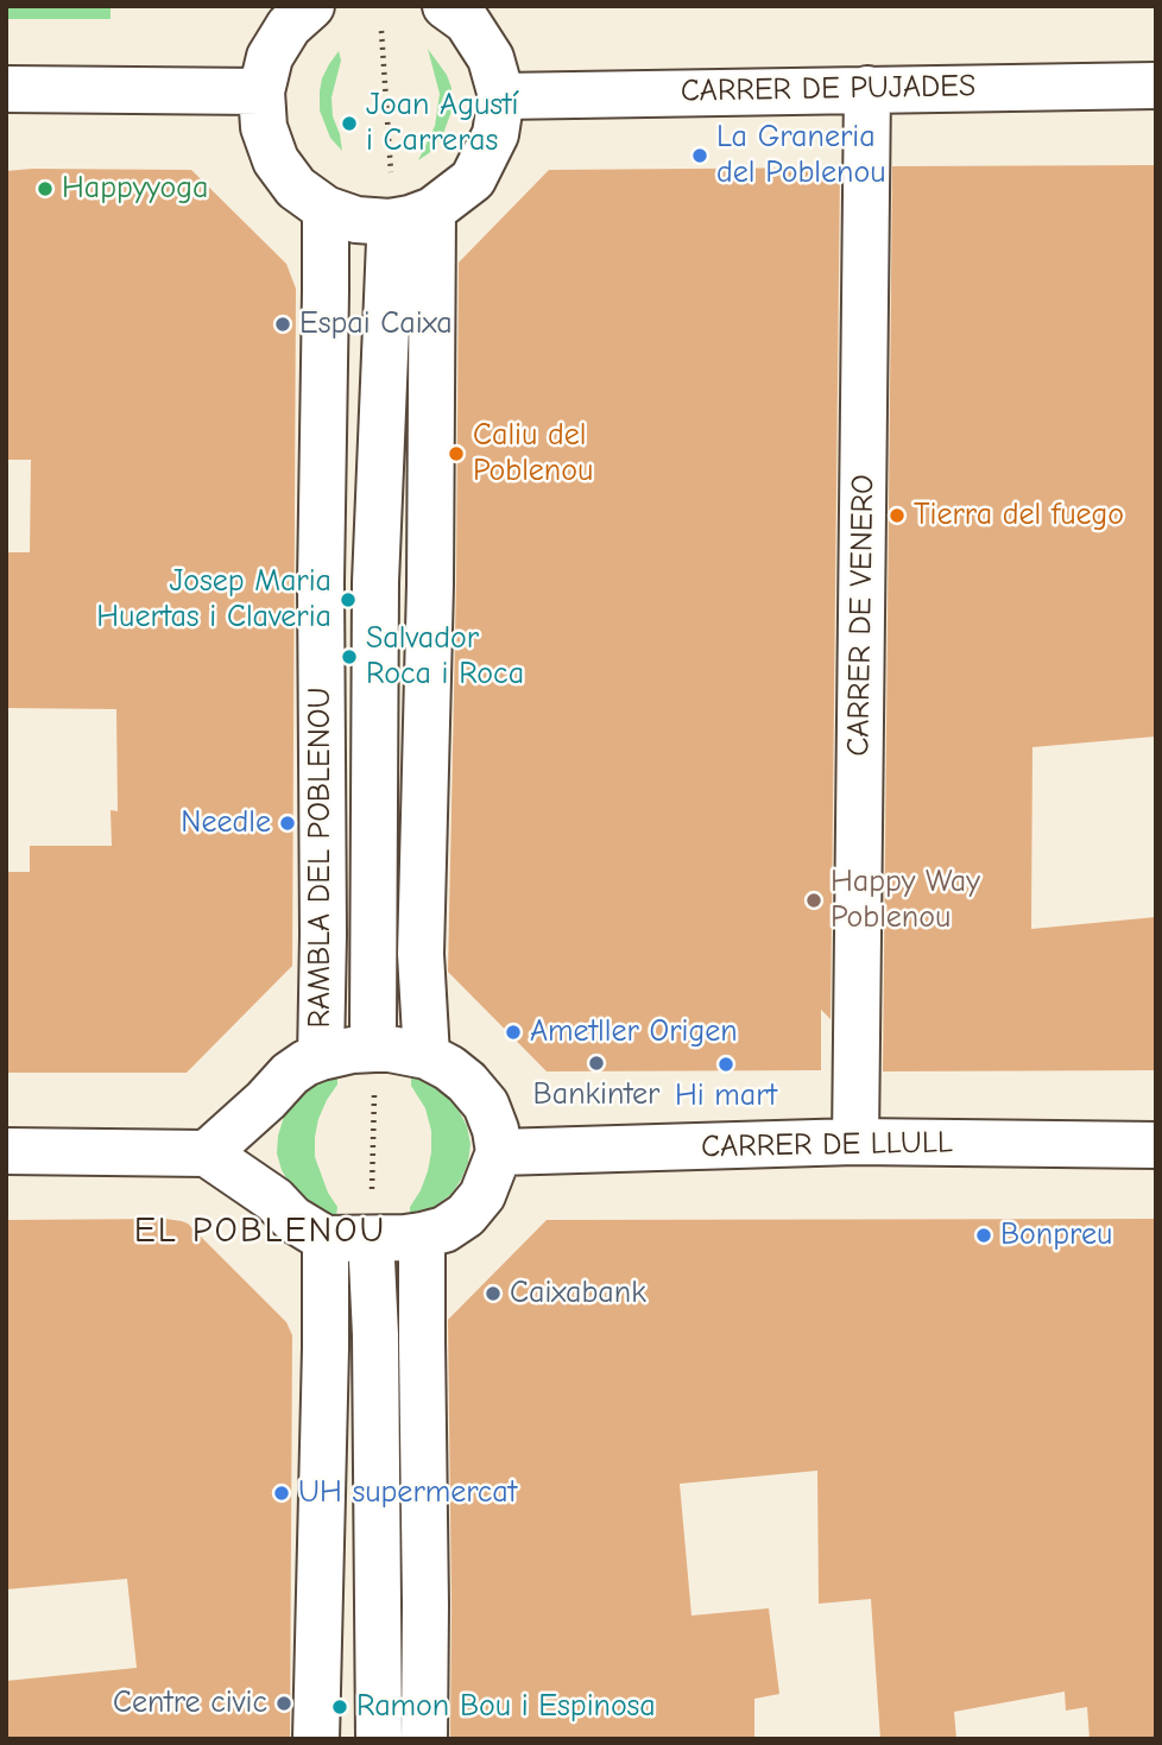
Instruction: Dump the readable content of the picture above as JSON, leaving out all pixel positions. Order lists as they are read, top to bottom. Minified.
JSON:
{"streets":{"street":["CARRER DE PUJADES","CARRER DE VENERO","RAMBLA DEL POBLENOU","CARRER DE LLULL"]},"crossings":[["CARRER DE PUJADES","CARRER DE VENERO"],["CARRER DE VENERO","CARRER DE LLULL"],["RAMBLA DEL POBLENOU","CARRER DE LLULL"]],"districts":["EL POBLENOU"],"places":["Joan Agustí i Carreras","La Graneria del Poblenou","Happyyoga","Espai Caixa","Caliu del Poblenou","Tierra del fuego","Josep Maria Huertas i Claveria","Salvador Roca i Roca","Needle","Happy Way Poblenou","Ametller Origen","Bankinter","Hi mart","Bonpreu","Caixabank","UH supermercat","Centre civic","Ramon Bou i Espinosa"]}
